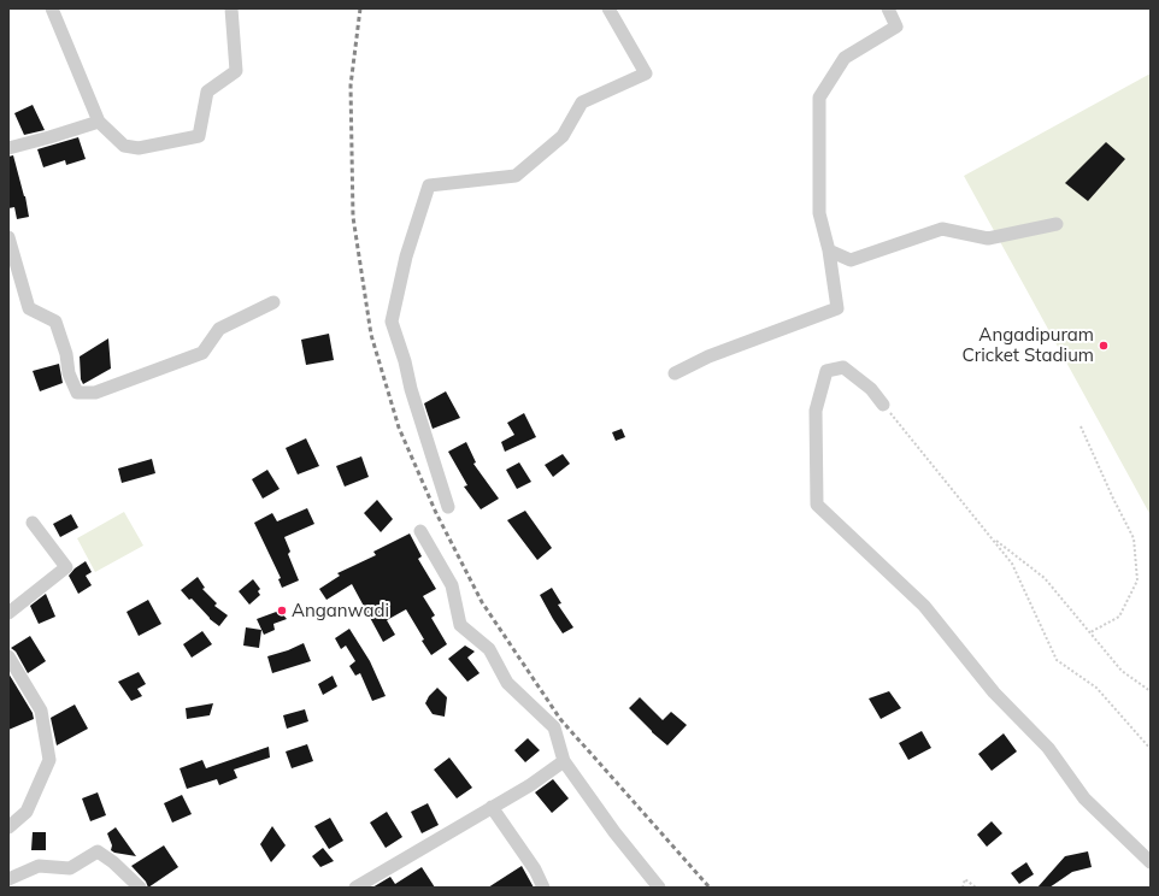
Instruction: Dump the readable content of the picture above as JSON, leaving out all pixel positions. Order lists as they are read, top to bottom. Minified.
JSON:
{"places":["Angadipuram Cricket Stadium","Anganwadi"]}
